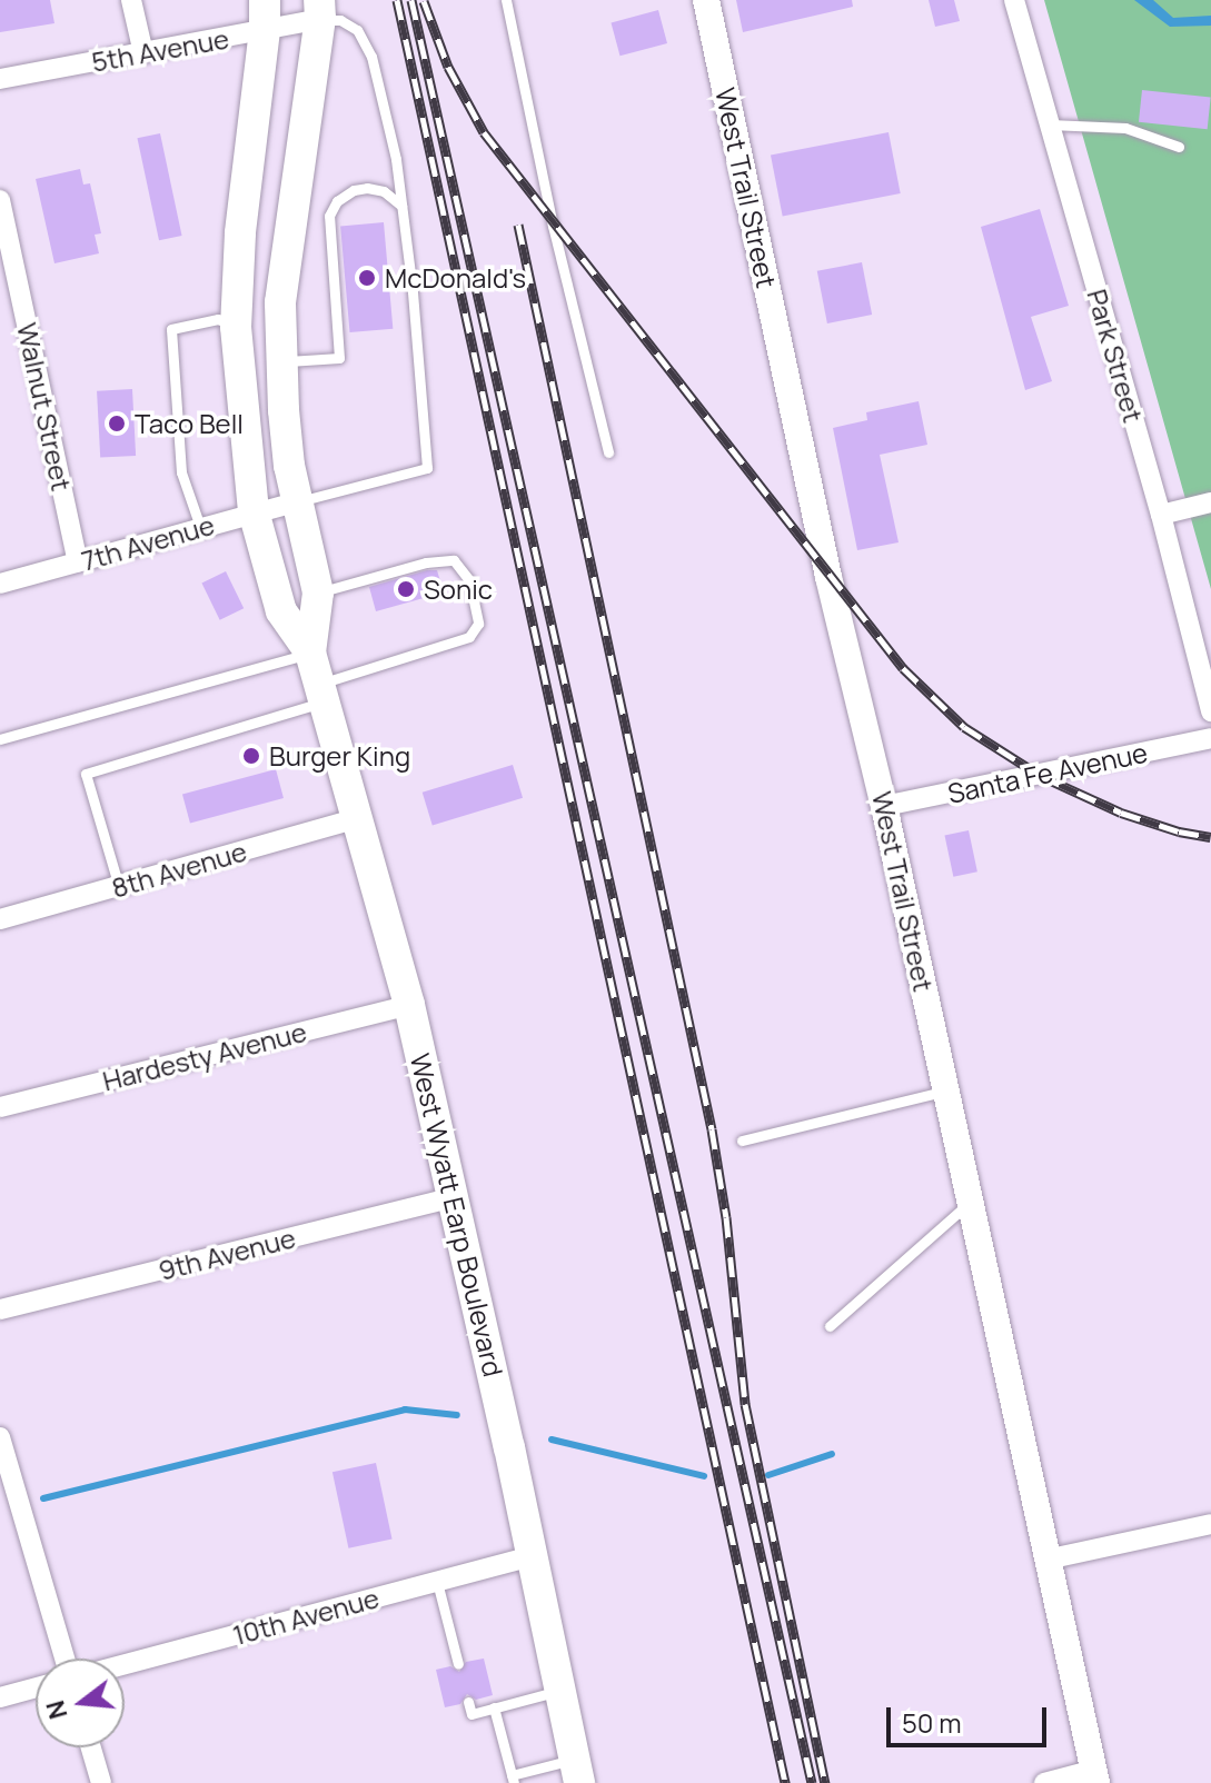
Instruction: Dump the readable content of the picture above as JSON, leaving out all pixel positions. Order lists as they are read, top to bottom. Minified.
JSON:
{"streets":{"main road":["West Trail Street","West Wyatt Earp Boulevard"],"street":["5th Avenue","Park Street","Walnut Street","7th Avenue","Santa Fe Avenue","8th Avenue","Hardesty Avenue","9th Avenue","10th Avenue"]},"crossings":[["5th Avenue","West Wyatt Earp Boulevard"],["West Trail Street","Santa Fe Avenue"],["Walnut Street","7th Avenue"],["7th Avenue","West Wyatt Earp Boulevard"],["8th Avenue","West Wyatt Earp Boulevard"],["Hardesty Avenue","West Wyatt Earp Boulevard"],["West Wyatt Earp Boulevard","9th Avenue"],["West Wyatt Earp Boulevard","10th Avenue"]],"places":["McDonald's","Taco Bell","Sonic","Burger King"],"scale_bar":"50 m","north":"left"}
